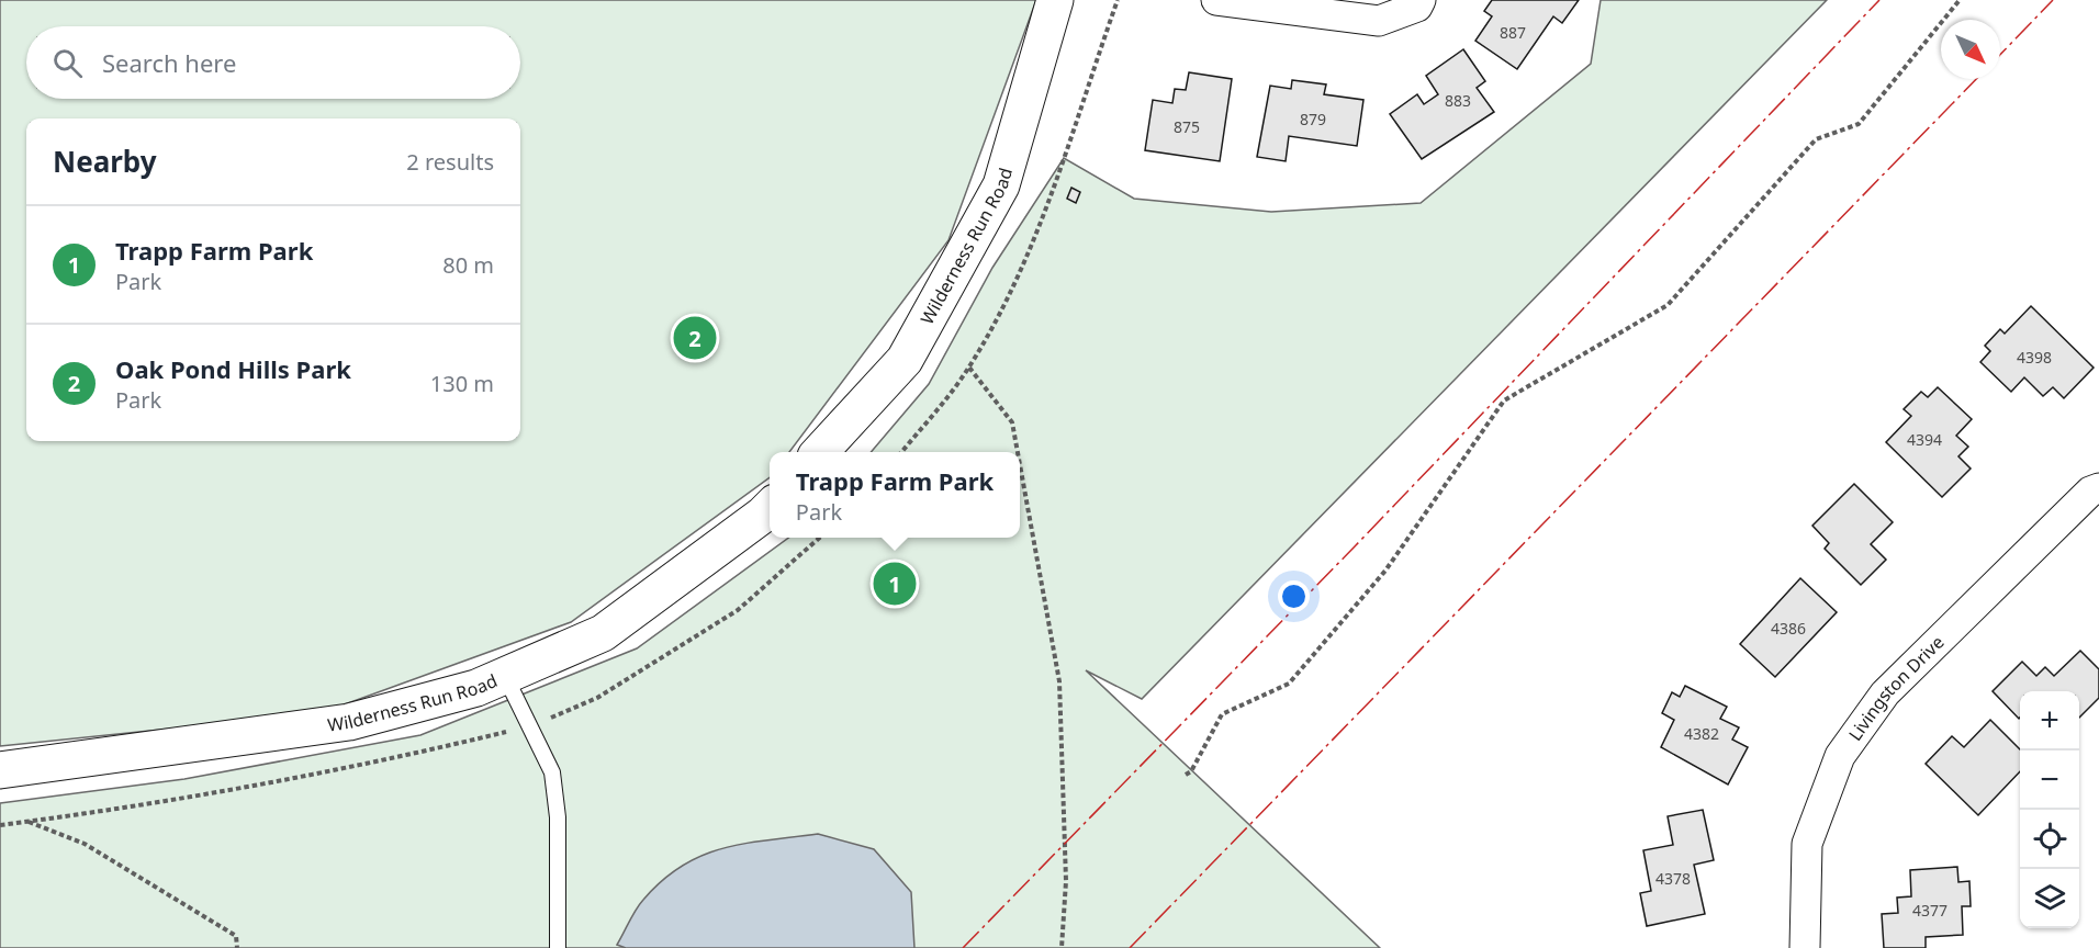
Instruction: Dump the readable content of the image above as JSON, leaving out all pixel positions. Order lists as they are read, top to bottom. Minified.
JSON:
{"streets":{"street":["Wilderness Run Road","Livingston Drive"]},"house_numbers":["887","883","879","875","4398","4394","4386","4382","4378","4377"],"north":"bottom right","page":{"search":"Search here","heading":["Nearby","2 results"],"list":[{"mark":"1","name":"Trapp Farm Park","note":"Park","value":"80 m"},{"mark":"2","name":"Oak Pond Hills Park","note":"Park","value":"130 m"}],"pins":["2","1"],"popup":["Trapp Farm Park","Park"],"map_buttons":["+","−"]}}
